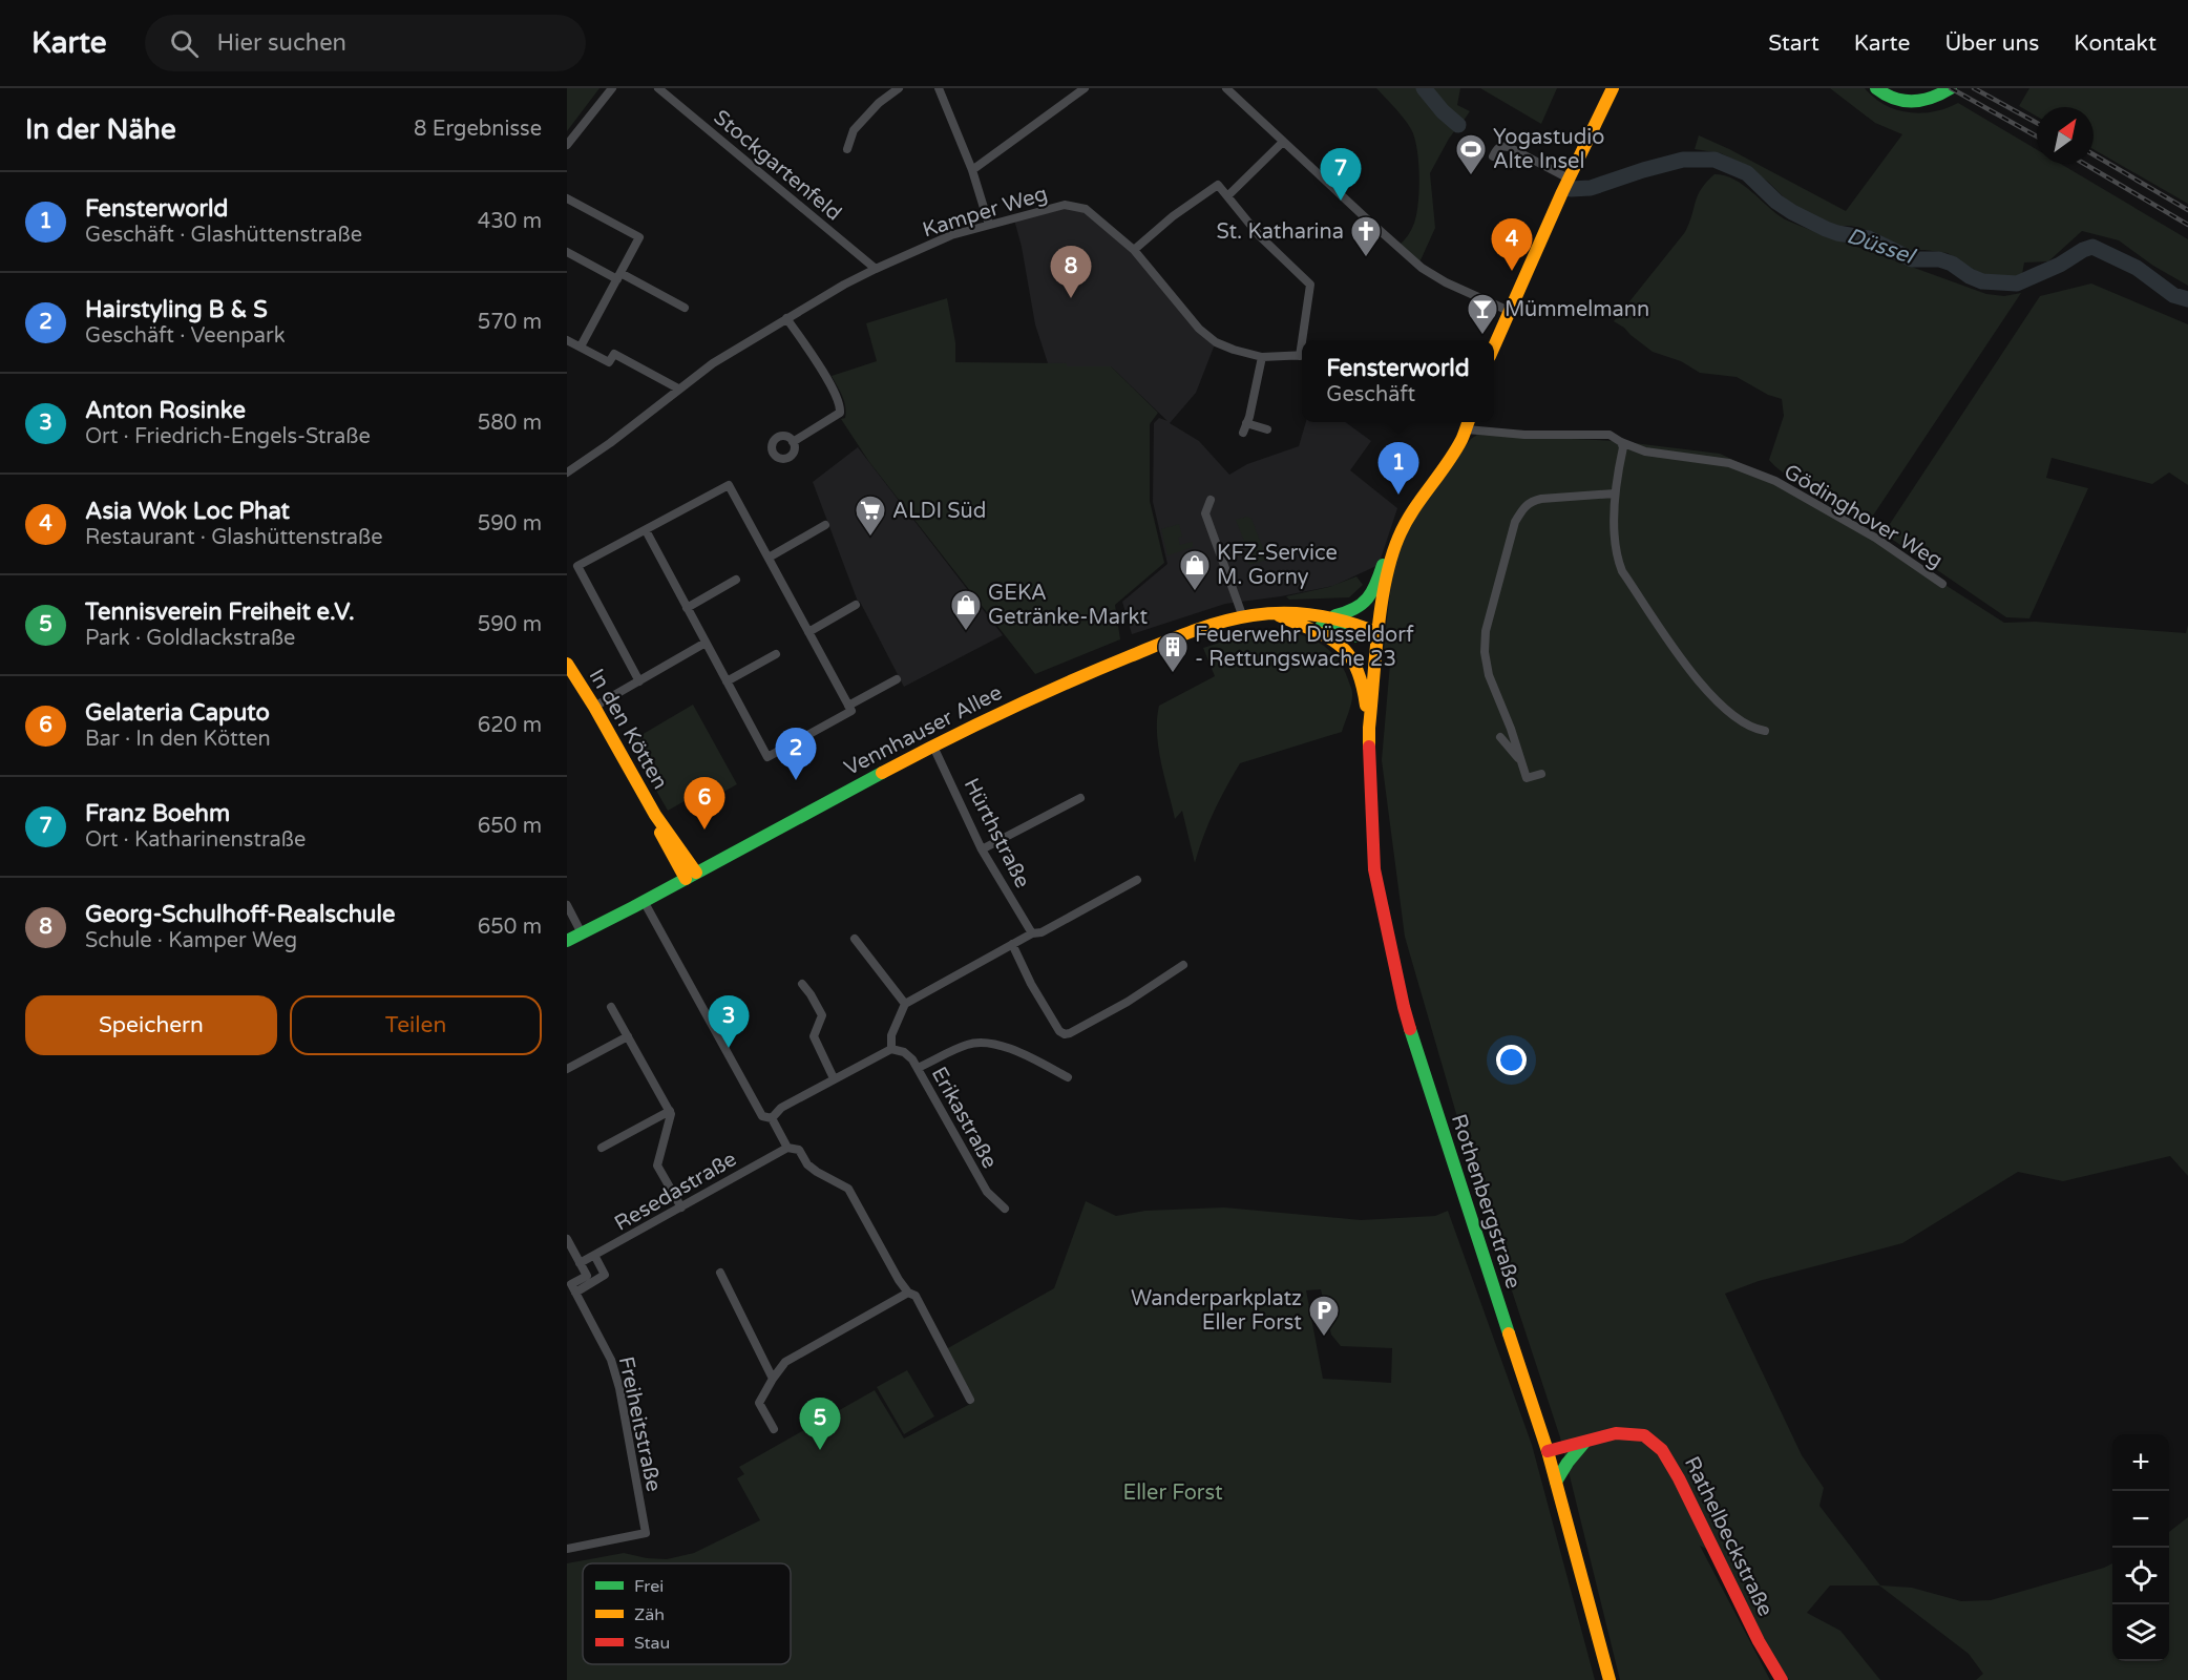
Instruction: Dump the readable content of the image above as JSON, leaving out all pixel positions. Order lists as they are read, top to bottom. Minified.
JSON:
{"streets":{"main road":["In den Kötten","Vennhauser Allee","Rothenbergstraße","Rathelbeckstraße"],"street":["Stockgartenfeld","Kamper Weg","Gödinghover Weg","Hürthstraße","Erikastraße","Resedastraße","Freiheitstraße"]},"crossings":[["Stockgartenfeld","Kamper Weg"],["In den Kötten","Vennhauser Allee"],["Vennhauser Allee","Hürthstraße"],["Vennhauser Allee","Rothenbergstraße"],["Rothenbergstraße","Rathelbeckstraße"]],"water":["Düssel"],"parks":["Eller Forst"],"places":{"sports":["Yogastudio Alte Insel"],"church":["St. Katharina"],"bar":["Mümmelmann"],"supermarket":["ALDI Süd"],"shop":["KFZ-Service M. Gorny","GEKA Getränke-Markt"],"building":["Feuerwehr Düsseldorf - Rettungswache 23"],"parking":["Wanderparkplatz Eller Forst"]},"legend":["Frei","Zäh","Stau"],"north":"top right","page":{"header":"Karte","search":"Hier suchen","nav":["Start","Karte","Über uns","Kontakt"],"heading":["In der Nähe","8 Ergebnisse"],"pins":["7","4","8","1","2","6","3","5"],"list":[{"mark":"1","name":"Fensterworld","note":"Geschäft · Glashüttenstraße","value":"430 m"},{"mark":"2","name":"Hairstyling B & S","note":"Geschäft · Veenpark","value":"570 m"},{"mark":"3","name":"Anton Rosinke","note":"Ort · Friedrich-Engels-Straße","value":"580 m"},{"mark":"4","name":"Asia Wok Loc Phat","note":"Restaurant · Glashüttenstraße","value":"590 m"},{"mark":"5","name":"Tennisverein Freiheit e.V.","note":"Park · Goldlackstraße","value":"590 m"},{"mark":"6","name":"Gelateria Caputo","note":"Bar · In den Kötten","value":"620 m"},{"mark":"7","name":"Franz Boehm","note":"Ort · Katharinenstraße","value":"650 m"},{"mark":"8","name":"Georg-Schulhoff-Realschule","note":"Schule · Kamper Weg","value":"650 m"}],"popup":["Fensterworld","Geschäft"],"buttons":["Speichern","Teilen"],"map_buttons":["+","−"]}}
